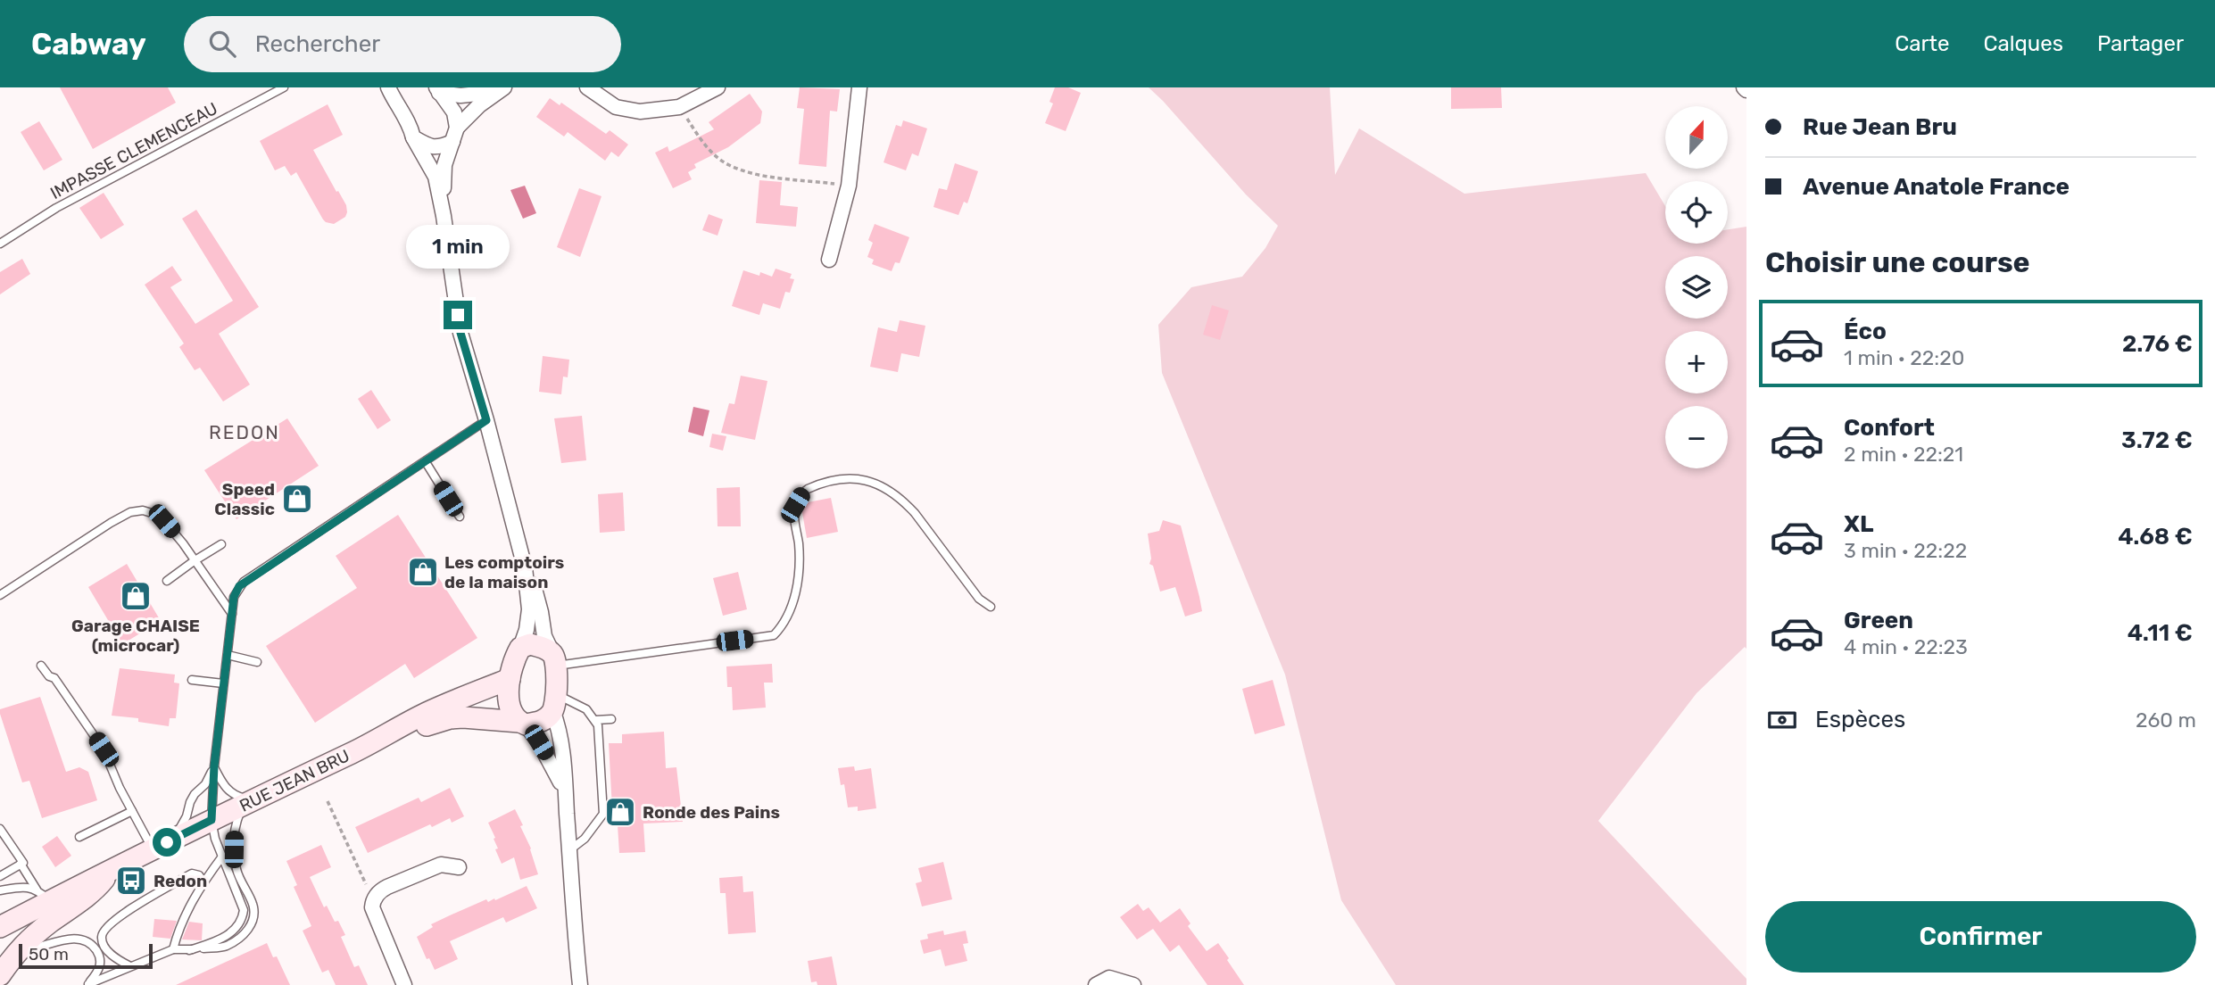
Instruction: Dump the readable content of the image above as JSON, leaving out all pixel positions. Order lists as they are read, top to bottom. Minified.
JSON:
{"streets":{"street":["RUE JEAN BRU"],"lane":["IMPASSE CLEMENCEAU"]},"districts":["REDON"],"places":{"shop":["Speed Classic","Les comptoirs de la maison","Garage CHAISE (microcar)","Ronde des Pains"],"bus stop":["Redon"]},"scale_bar":"50 m","north":"top","page":{"header":"Cabway","search":"Rechercher","nav":["Carte","Calques","Partager"],"banner":["Rue Jean Bru","Avenue Anatole France"],"map_buttons":["+","−"],"bubble":"1 min","heading":"Choisir une course","list":[{"name":"Éco","note":"1 min · 22:20","value":"2.76 €"},{"name":"Confort","note":"2 min · 22:21","value":"3.72 €"},{"name":"XL","note":"3 min · 22:22","value":"4.68 €"},{"name":"Green","note":"4 min · 22:23","value":"4.11 €"}],"pay":["Espèces","260 m"],"buttons":"Confirmer","scale":"50 m"}}
